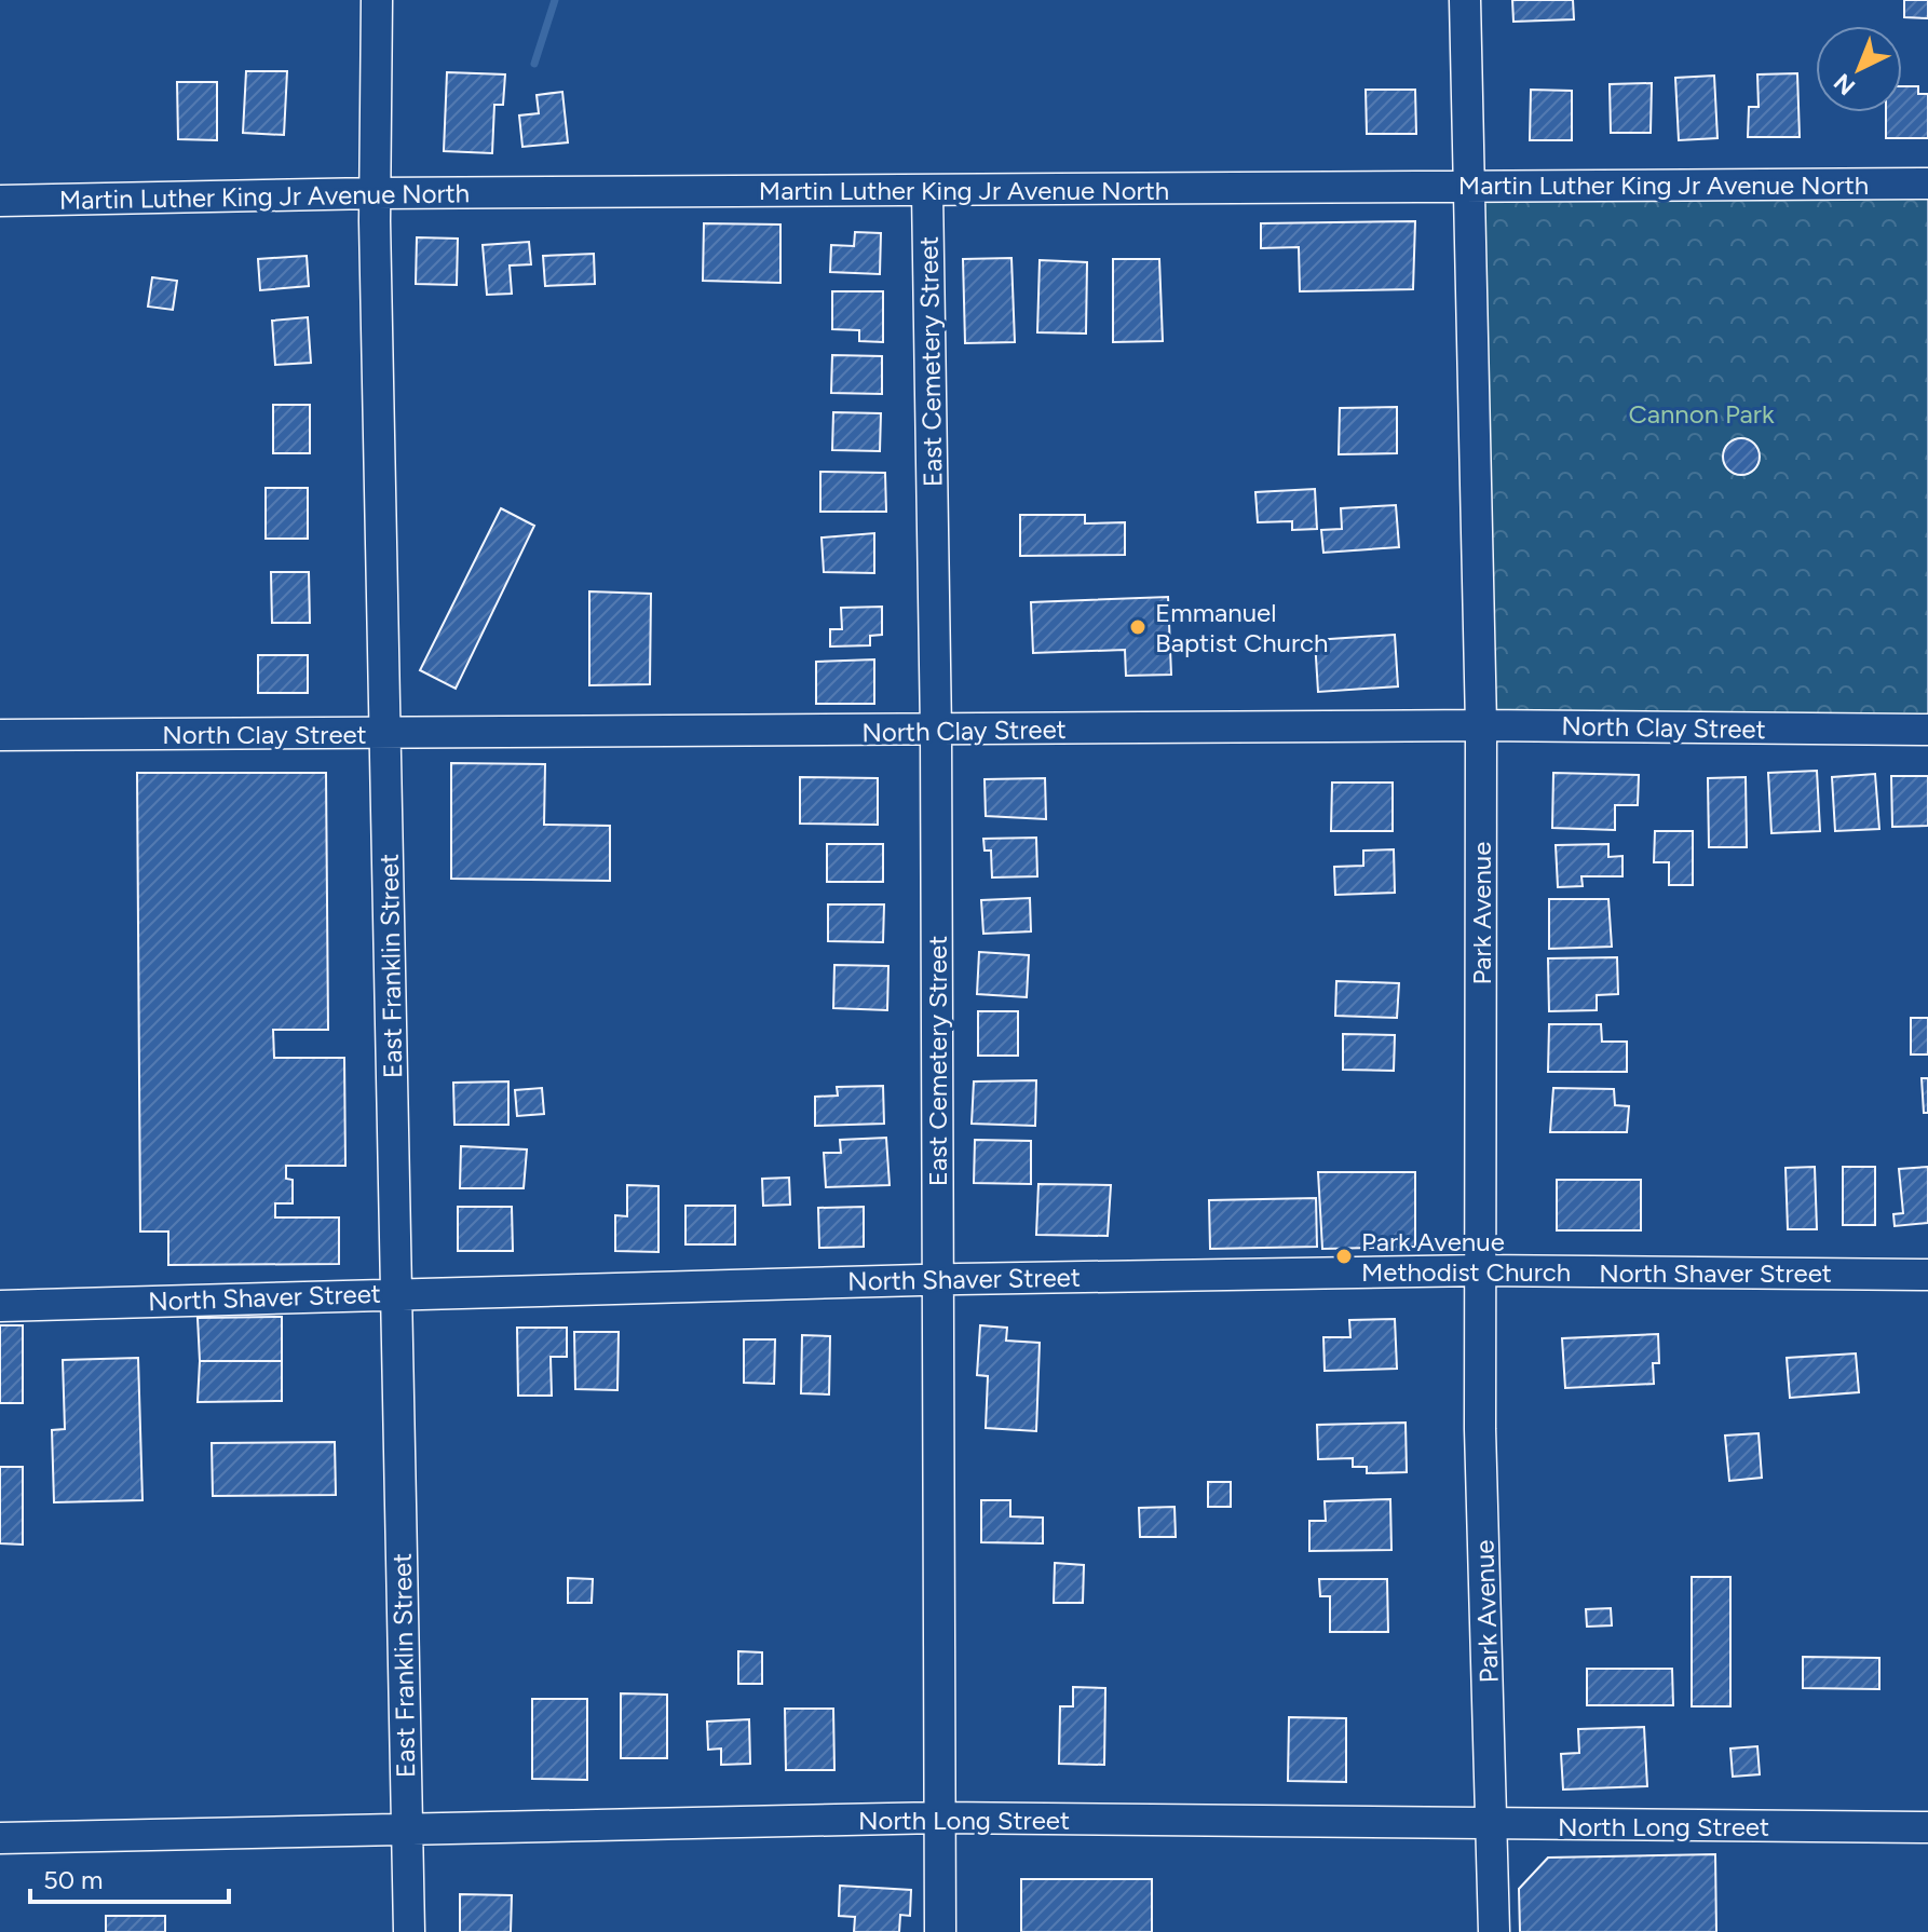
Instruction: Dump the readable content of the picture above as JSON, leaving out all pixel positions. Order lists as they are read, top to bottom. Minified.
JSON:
{"streets":{"street":["Martin Luther King Jr Avenue North","East Cemetery Street","North Clay Street","Park Avenue","East Franklin Street","North Shaver Street","North Long Street"]},"crossings":[["Martin Luther King Jr Avenue North","East Cemetery Street"],["Martin Luther King Jr Avenue North","Park Avenue"],["Martin Luther King Jr Avenue North","East Franklin Street"],["East Cemetery Street","North Clay Street"],["East Cemetery Street","North Shaver Street"],["East Cemetery Street","North Long Street"],["North Clay Street","Park Avenue"],["North Clay Street","East Franklin Street"],["Park Avenue","North Shaver Street"],["Park Avenue","North Long Street"],["East Franklin Street","North Shaver Street"],["East Franklin Street","North Long Street"]],"parks":["Cannon Park"],"places":["Emmanuel Baptist Church","Park Avenue Methodist Church"],"scale_bar":"50 m","north":"bottom left"}
